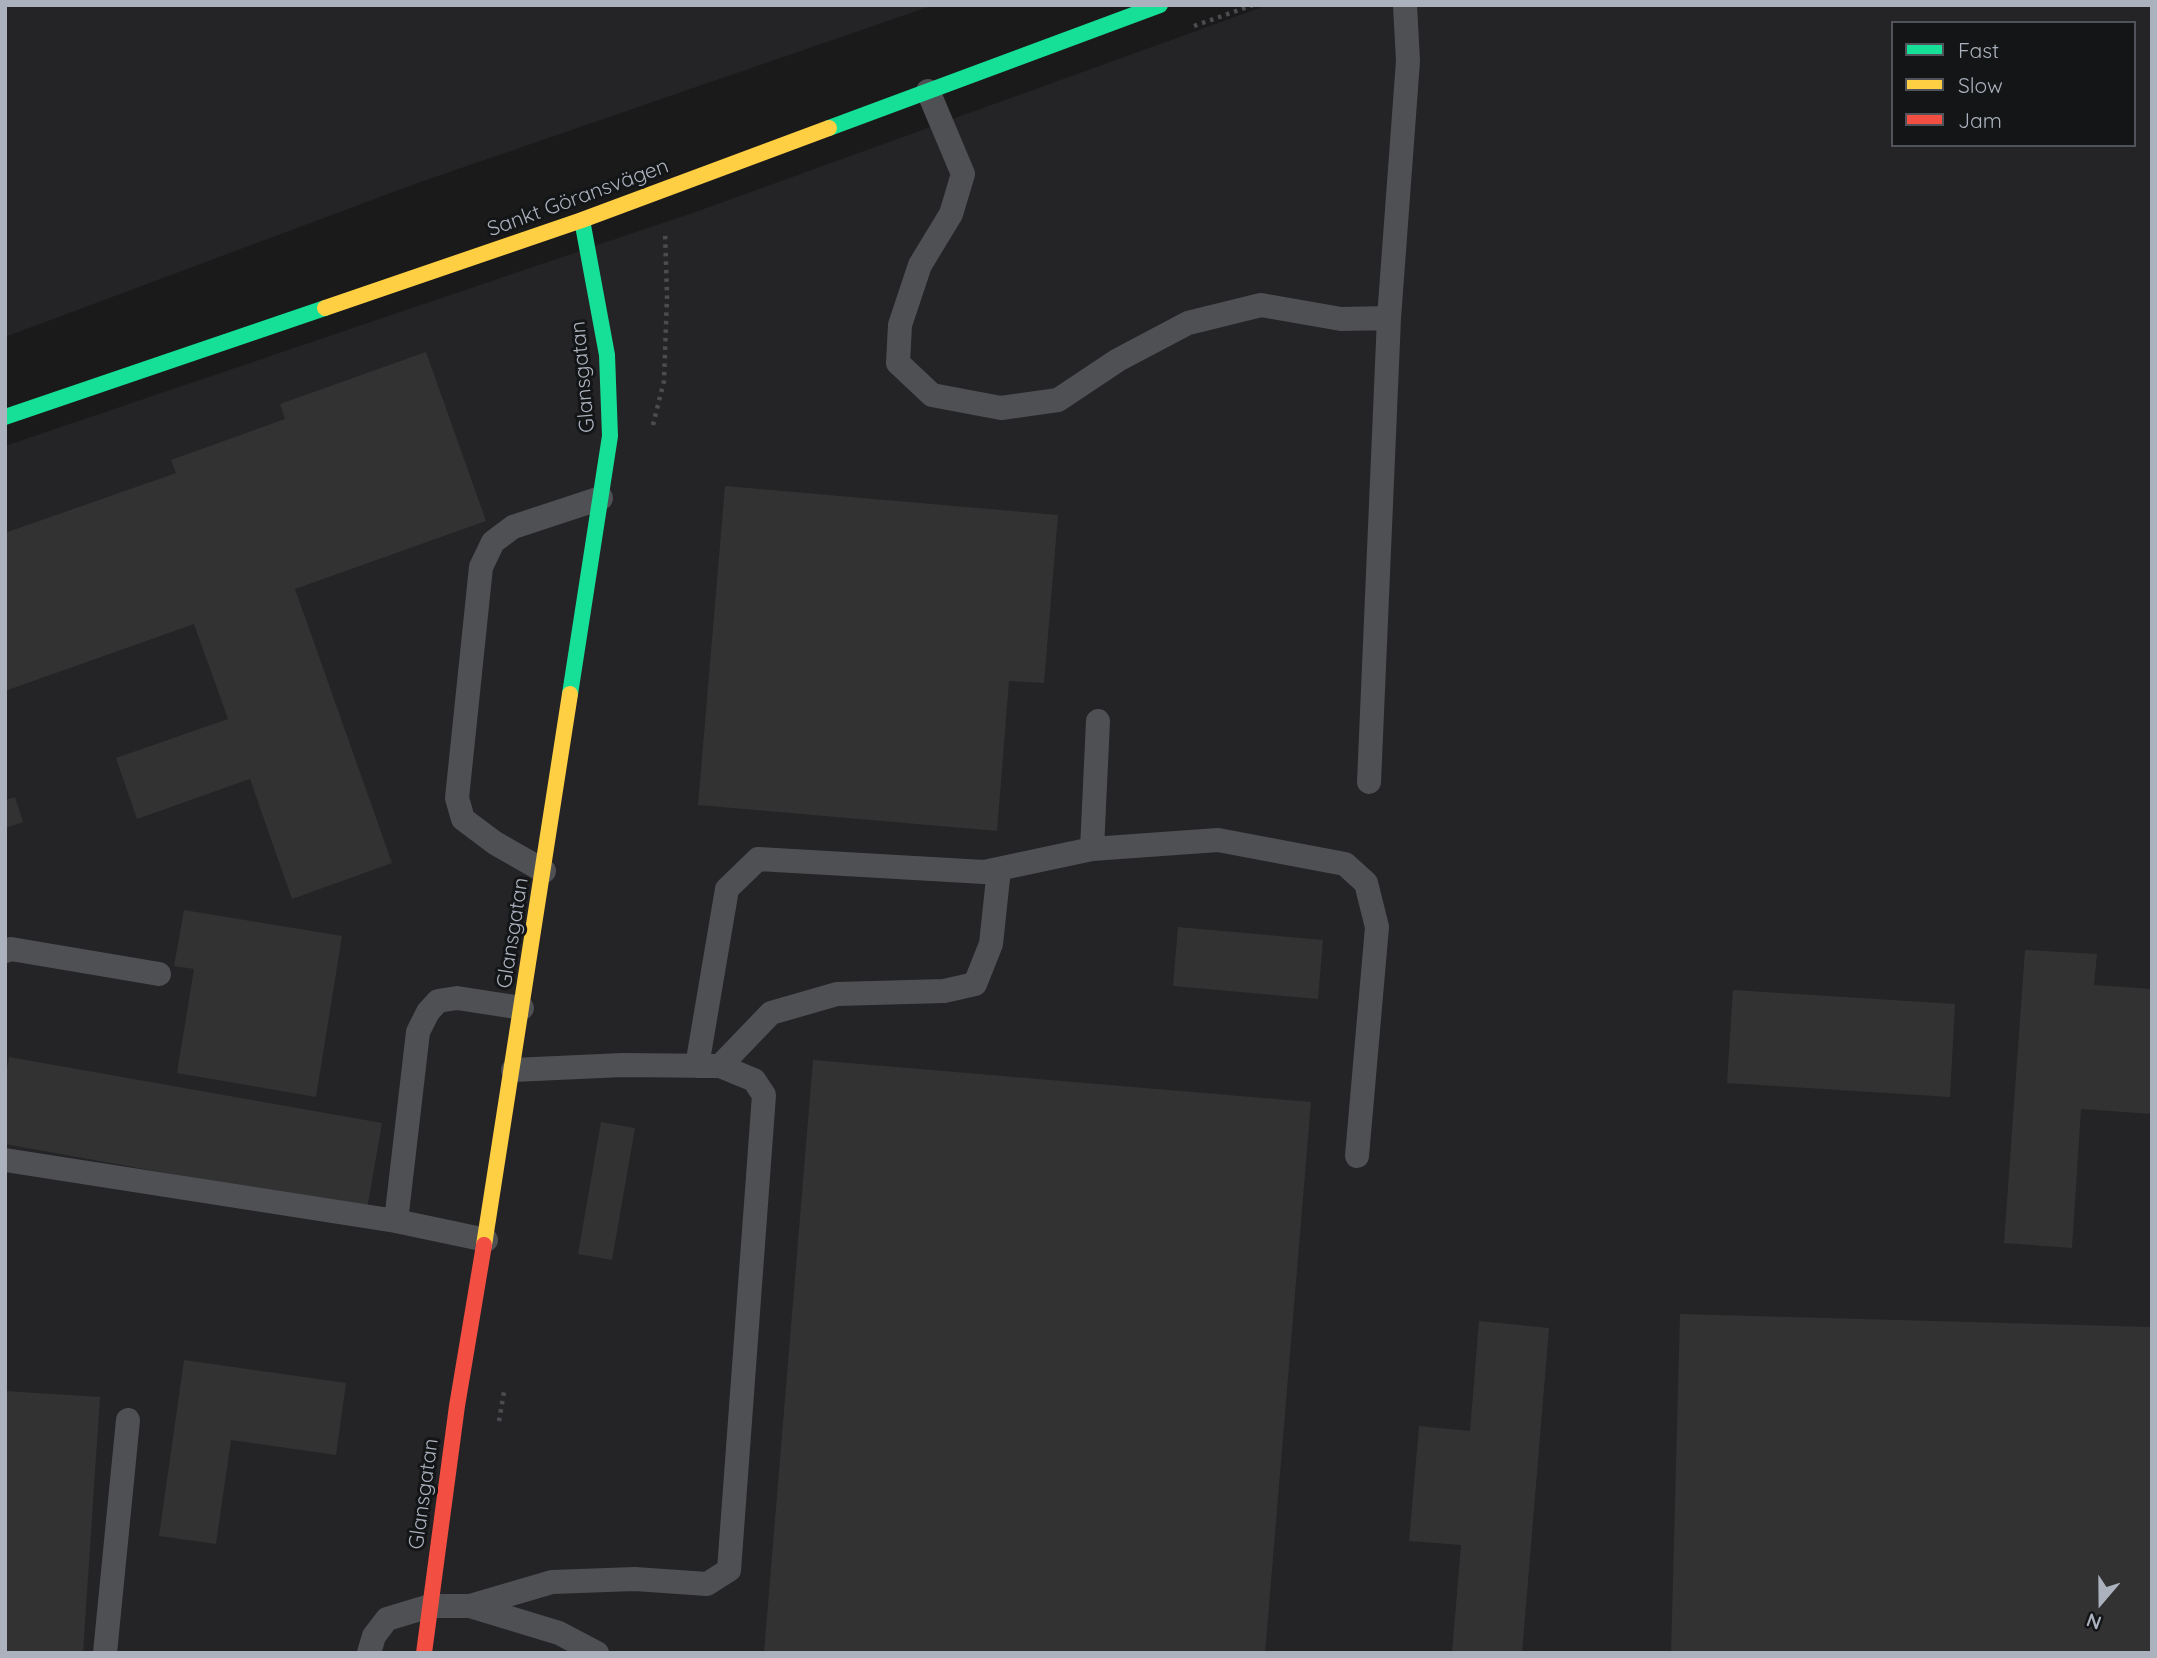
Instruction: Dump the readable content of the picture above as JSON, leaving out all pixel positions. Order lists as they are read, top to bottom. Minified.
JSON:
{"streets":{"street":["Sankt Göransvägen","Glansgatan"]},"crossings":[["Sankt Göransvägen","Glansgatan"]],"legend":["Fast","Slow","Jam"],"north":"bottom"}
